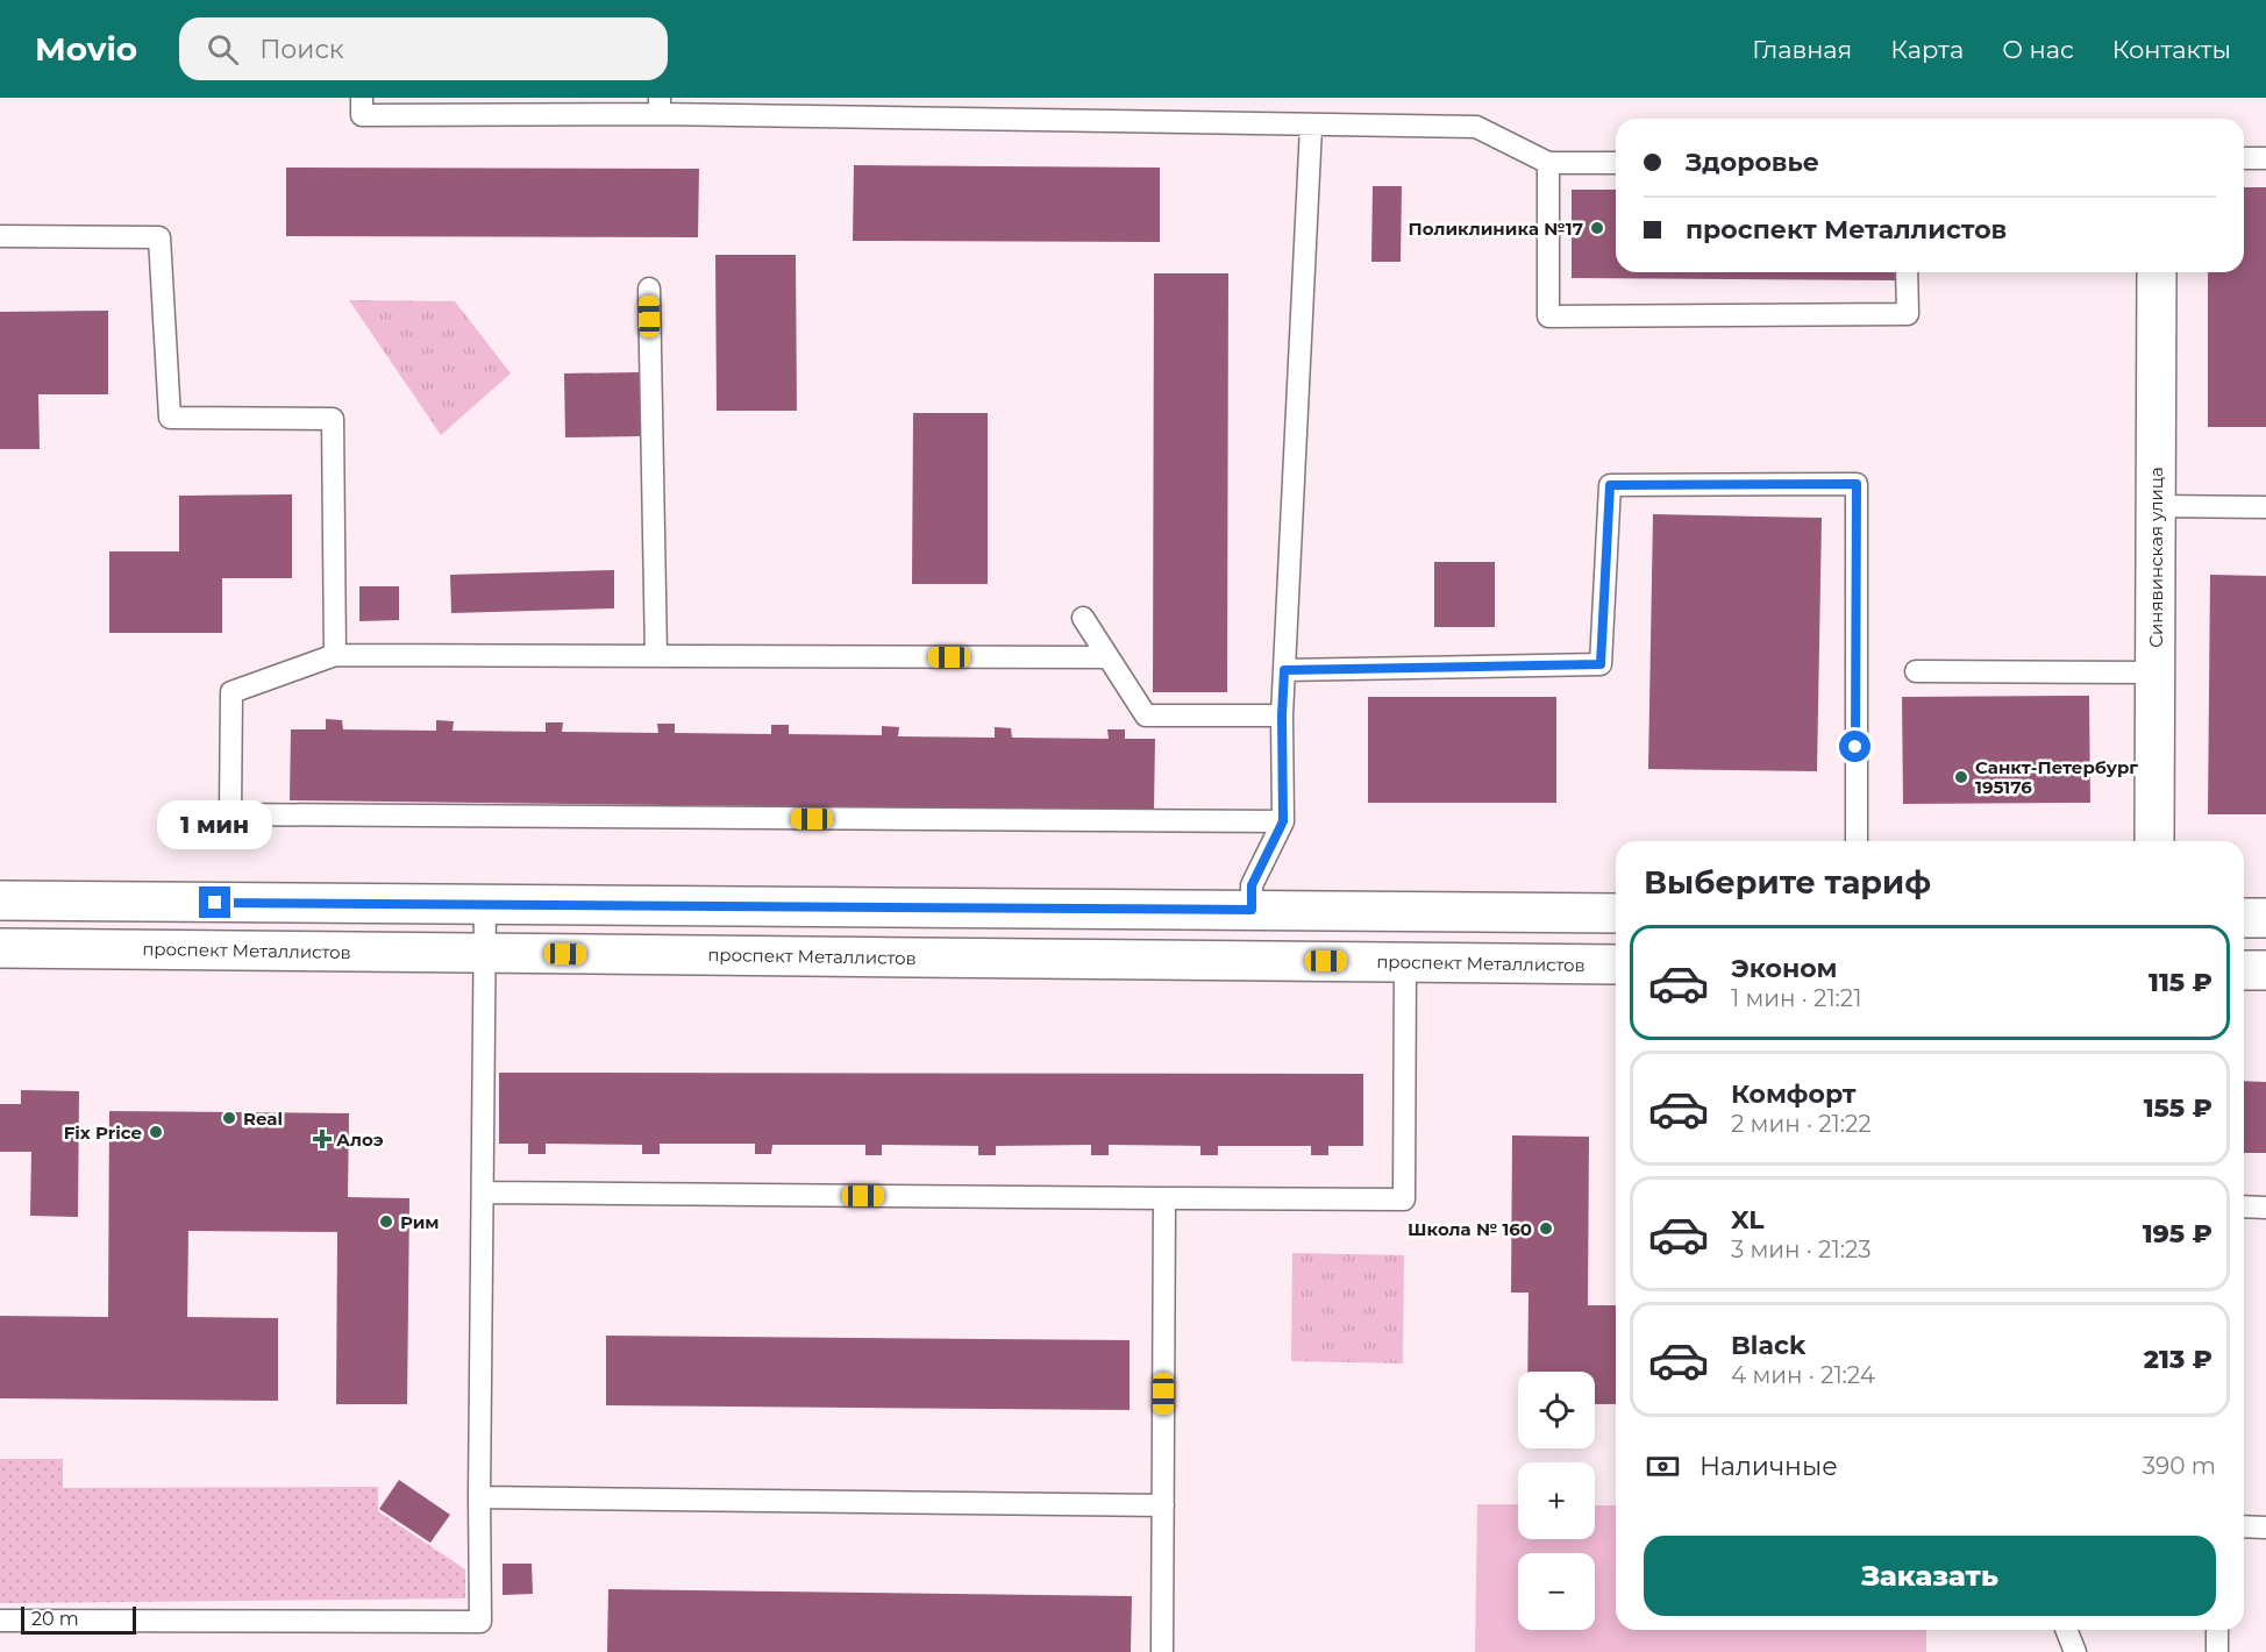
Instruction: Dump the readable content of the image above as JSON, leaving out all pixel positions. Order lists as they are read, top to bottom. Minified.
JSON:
{"streets":{"street":["Синявинская улица","проспект Металлистов"]},"places":{"other":["Поликлиника №17","Санкт-Петербург 195176","Real","Fix Price","Рим","Школа № 160"],"health":["Алоэ"]},"scale_bar":"20 m","page":{"header":"Movio","search":"Поиск","nav":["Главная","Карта","О нас","Контакты"],"banner":["Здоровье","проспект Металлистов"],"bubble":"1 мин","heading":"Выберите тариф","list":[{"name":"Эконом","note":"1 мин · 21:21","value":"115 ₽"},{"name":"Комфорт","note":"2 мин · 21:22","value":"155 ₽"},{"name":"XL","note":"3 мин · 21:23","value":"195 ₽"},{"name":"Black","note":"4 мин · 21:24","value":"213 ₽"}],"map_buttons":["+","−"],"pay":["Наличные","390 m"],"buttons":"Заказать","scale":"20 m"}}
